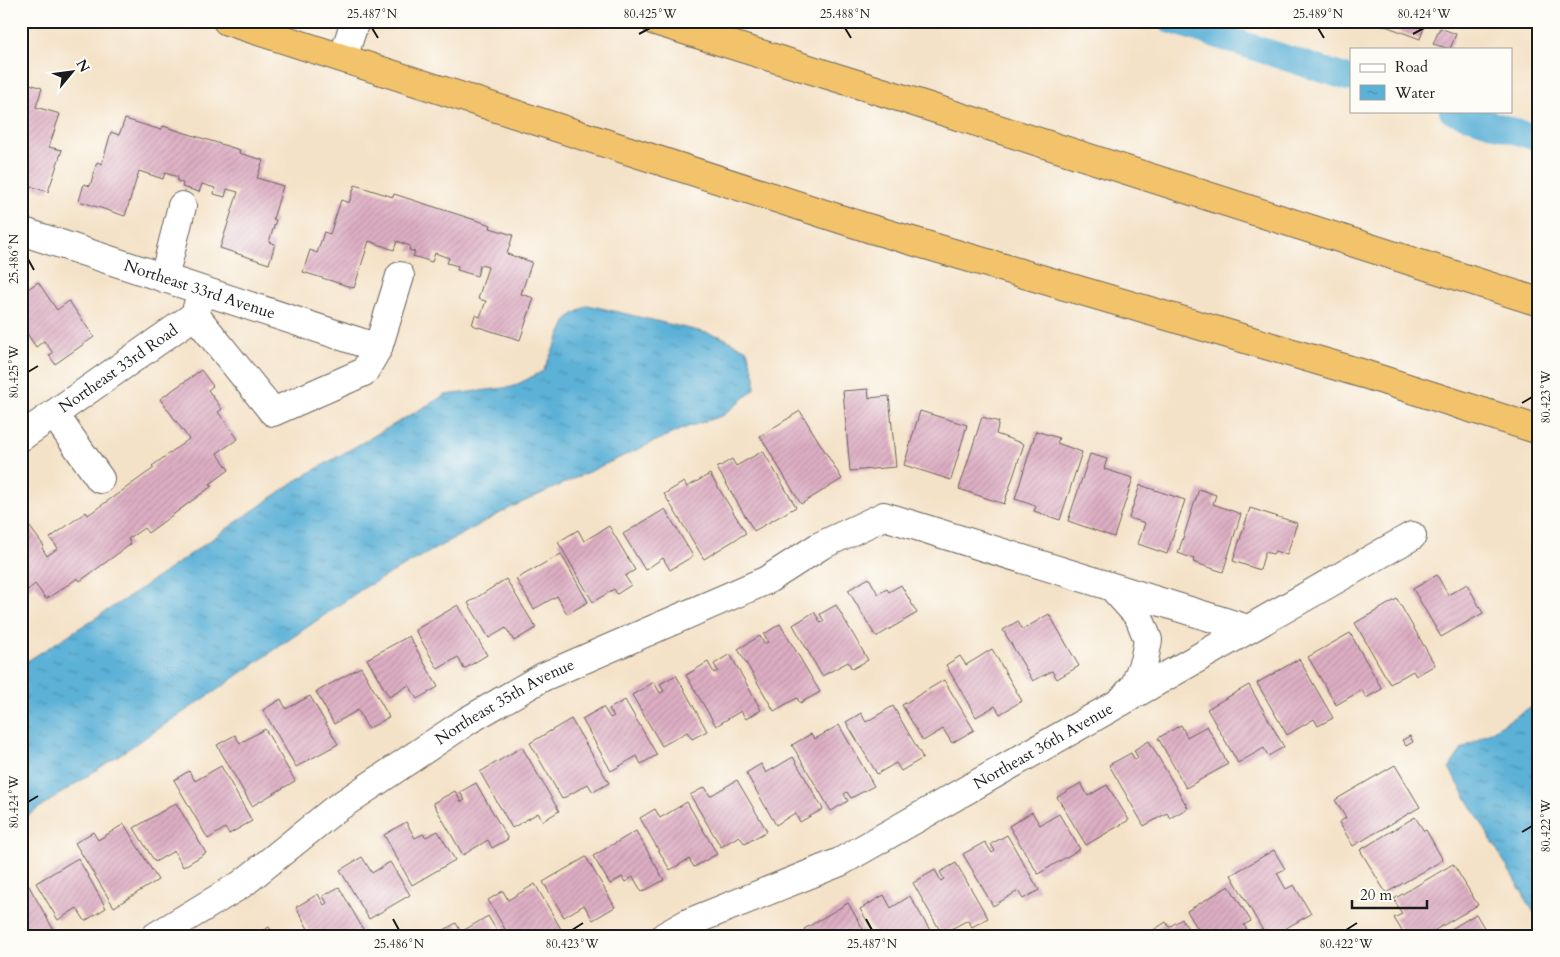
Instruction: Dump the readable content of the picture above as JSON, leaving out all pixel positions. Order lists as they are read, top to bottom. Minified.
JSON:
{"streets":{"street":["Northeast 33rd Avenue","Northeast 33rd Road","Northeast 35th Avenue","Northeast 36th Avenue"]},"crossings":[["Northeast 33rd Avenue","Northeast 33rd Road"]],"legend":["Road","Water"],"scale_bar":"20 m","north":"top right","coordinates":["25.487°N","80.425°W","25.488°N","25.489°N","80.424°W","25.486°N","80.423°W","80.422°W"]}
